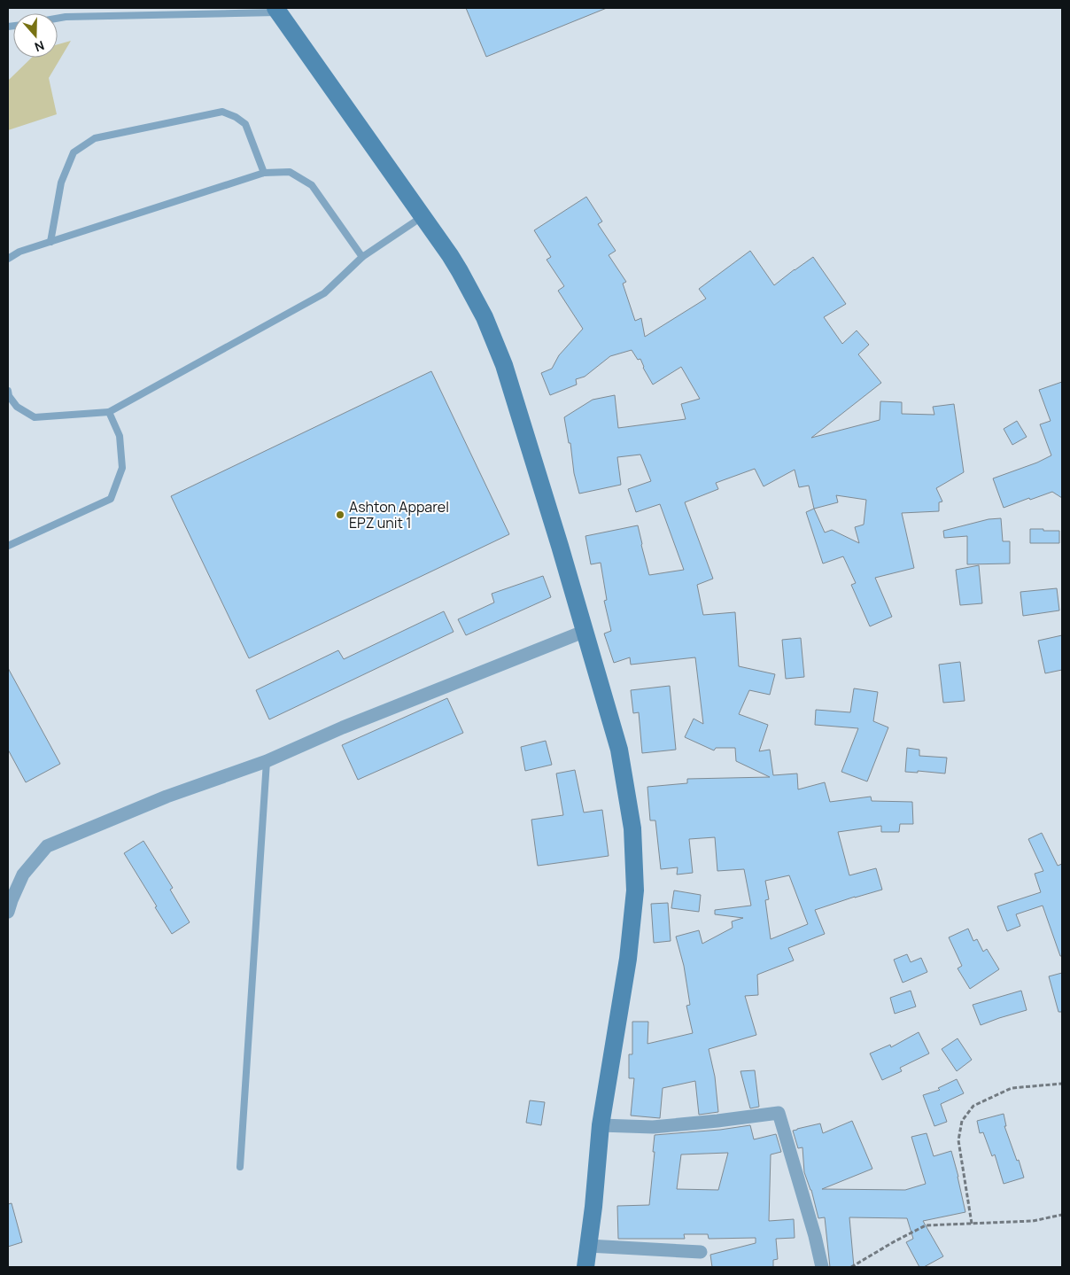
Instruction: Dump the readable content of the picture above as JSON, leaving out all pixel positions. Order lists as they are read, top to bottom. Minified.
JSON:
{"places":["Ashton Apparel EPZ unit 1"],"north":"bottom"}
